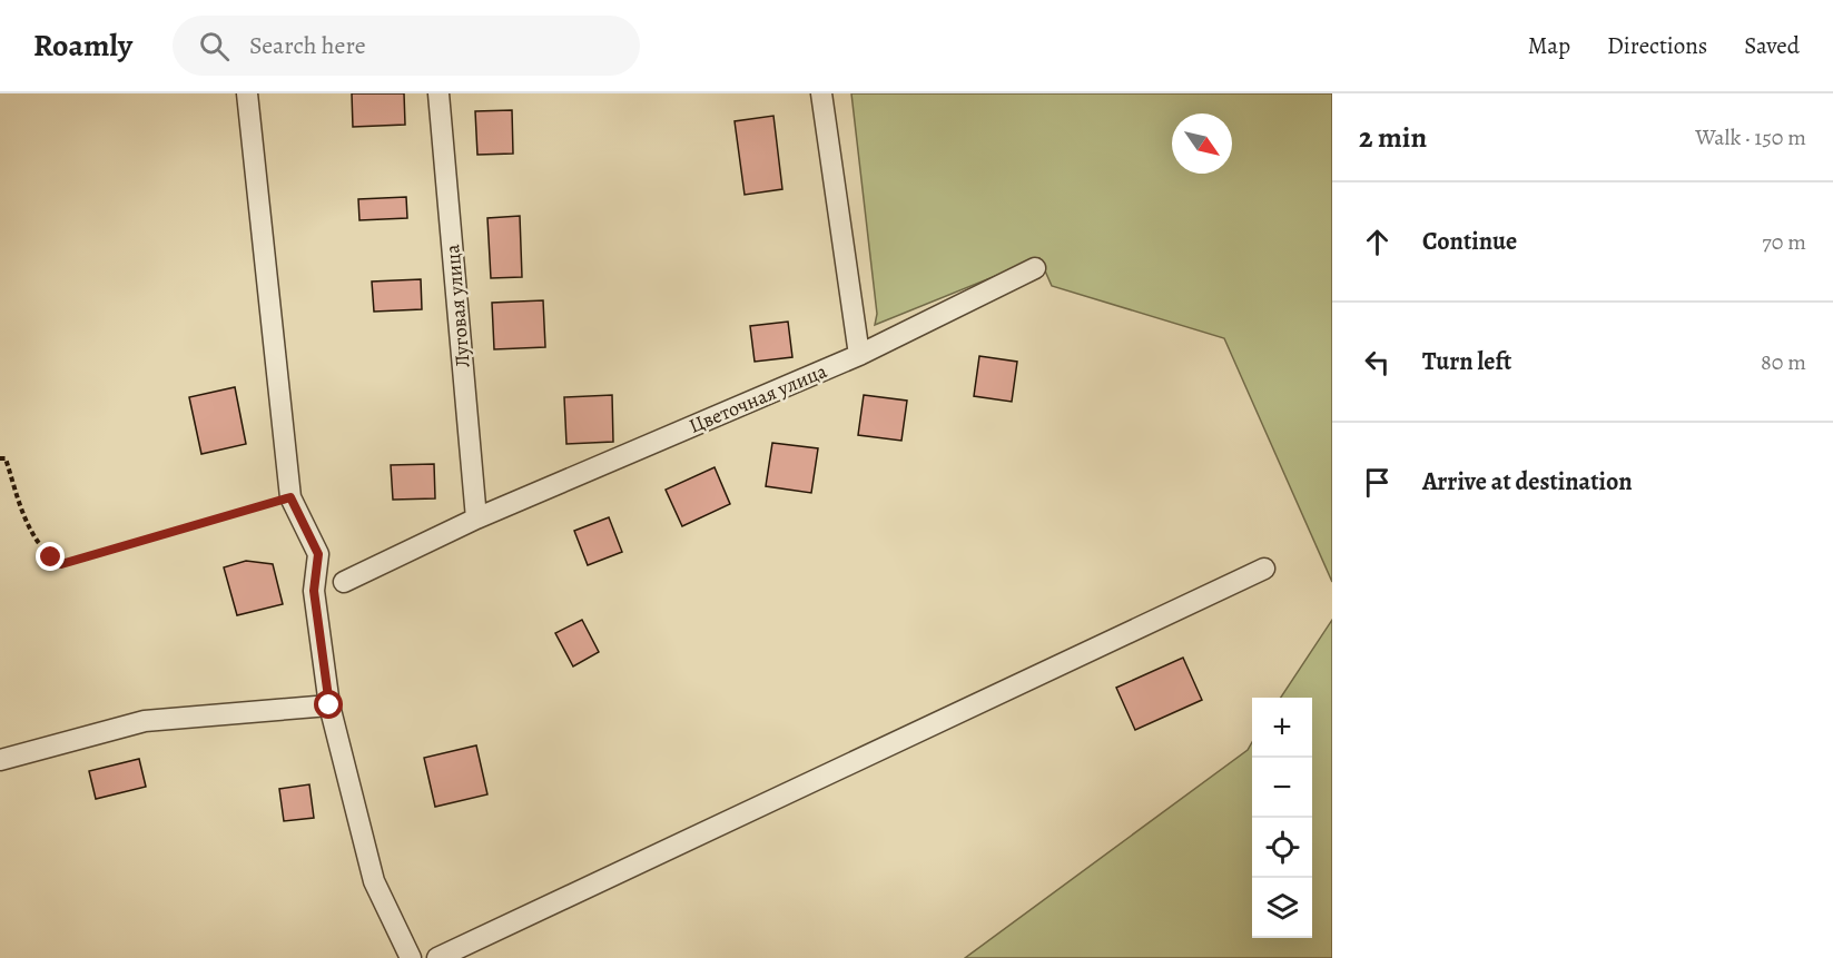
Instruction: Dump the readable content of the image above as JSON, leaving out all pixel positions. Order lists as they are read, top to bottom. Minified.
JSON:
{"streets":{"lane":["Луговая улица","Цветочная улица"]},"crossings":[["Луговая улица","Цветочная улица"]],"north":"bottom right","page":{"header":"Roamly","search":"Search here","nav":["Map","Directions","Saved"],"heading":["2 min","Walk · 150 m"],"list":[["Continue","70 m"],["Turn left","80 m"],"Arrive at destination"],"map_buttons":["+","−"]}}
